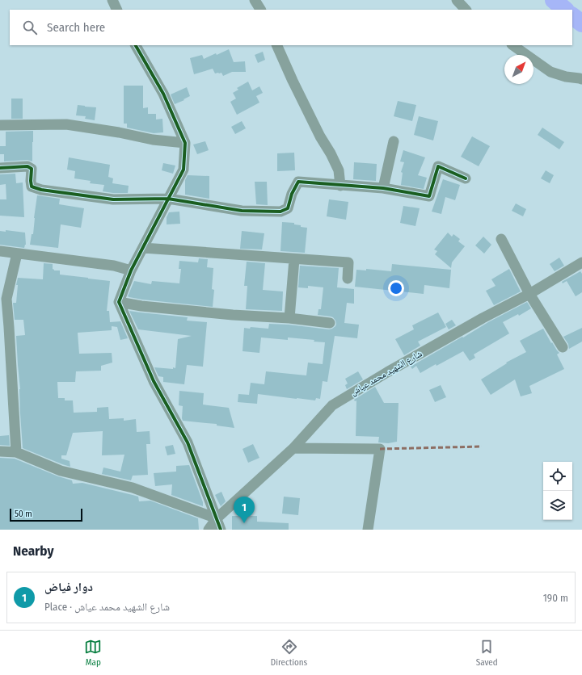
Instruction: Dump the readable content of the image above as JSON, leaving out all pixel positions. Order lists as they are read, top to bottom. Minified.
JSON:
{"streets":{"street":["شارع الشهيد محمد عياش"]},"scale_bar":"50 m","north":"top right","page":{"search":"Search here","pins":"1","scale":"50 m","heading":"Nearby","list":[{"mark":"1","name":"دوار فياض","note":"Place · شارع الشهيد محمد عياش","value":"190 m"}],"nav":["Map","Directions","Saved"]}}
